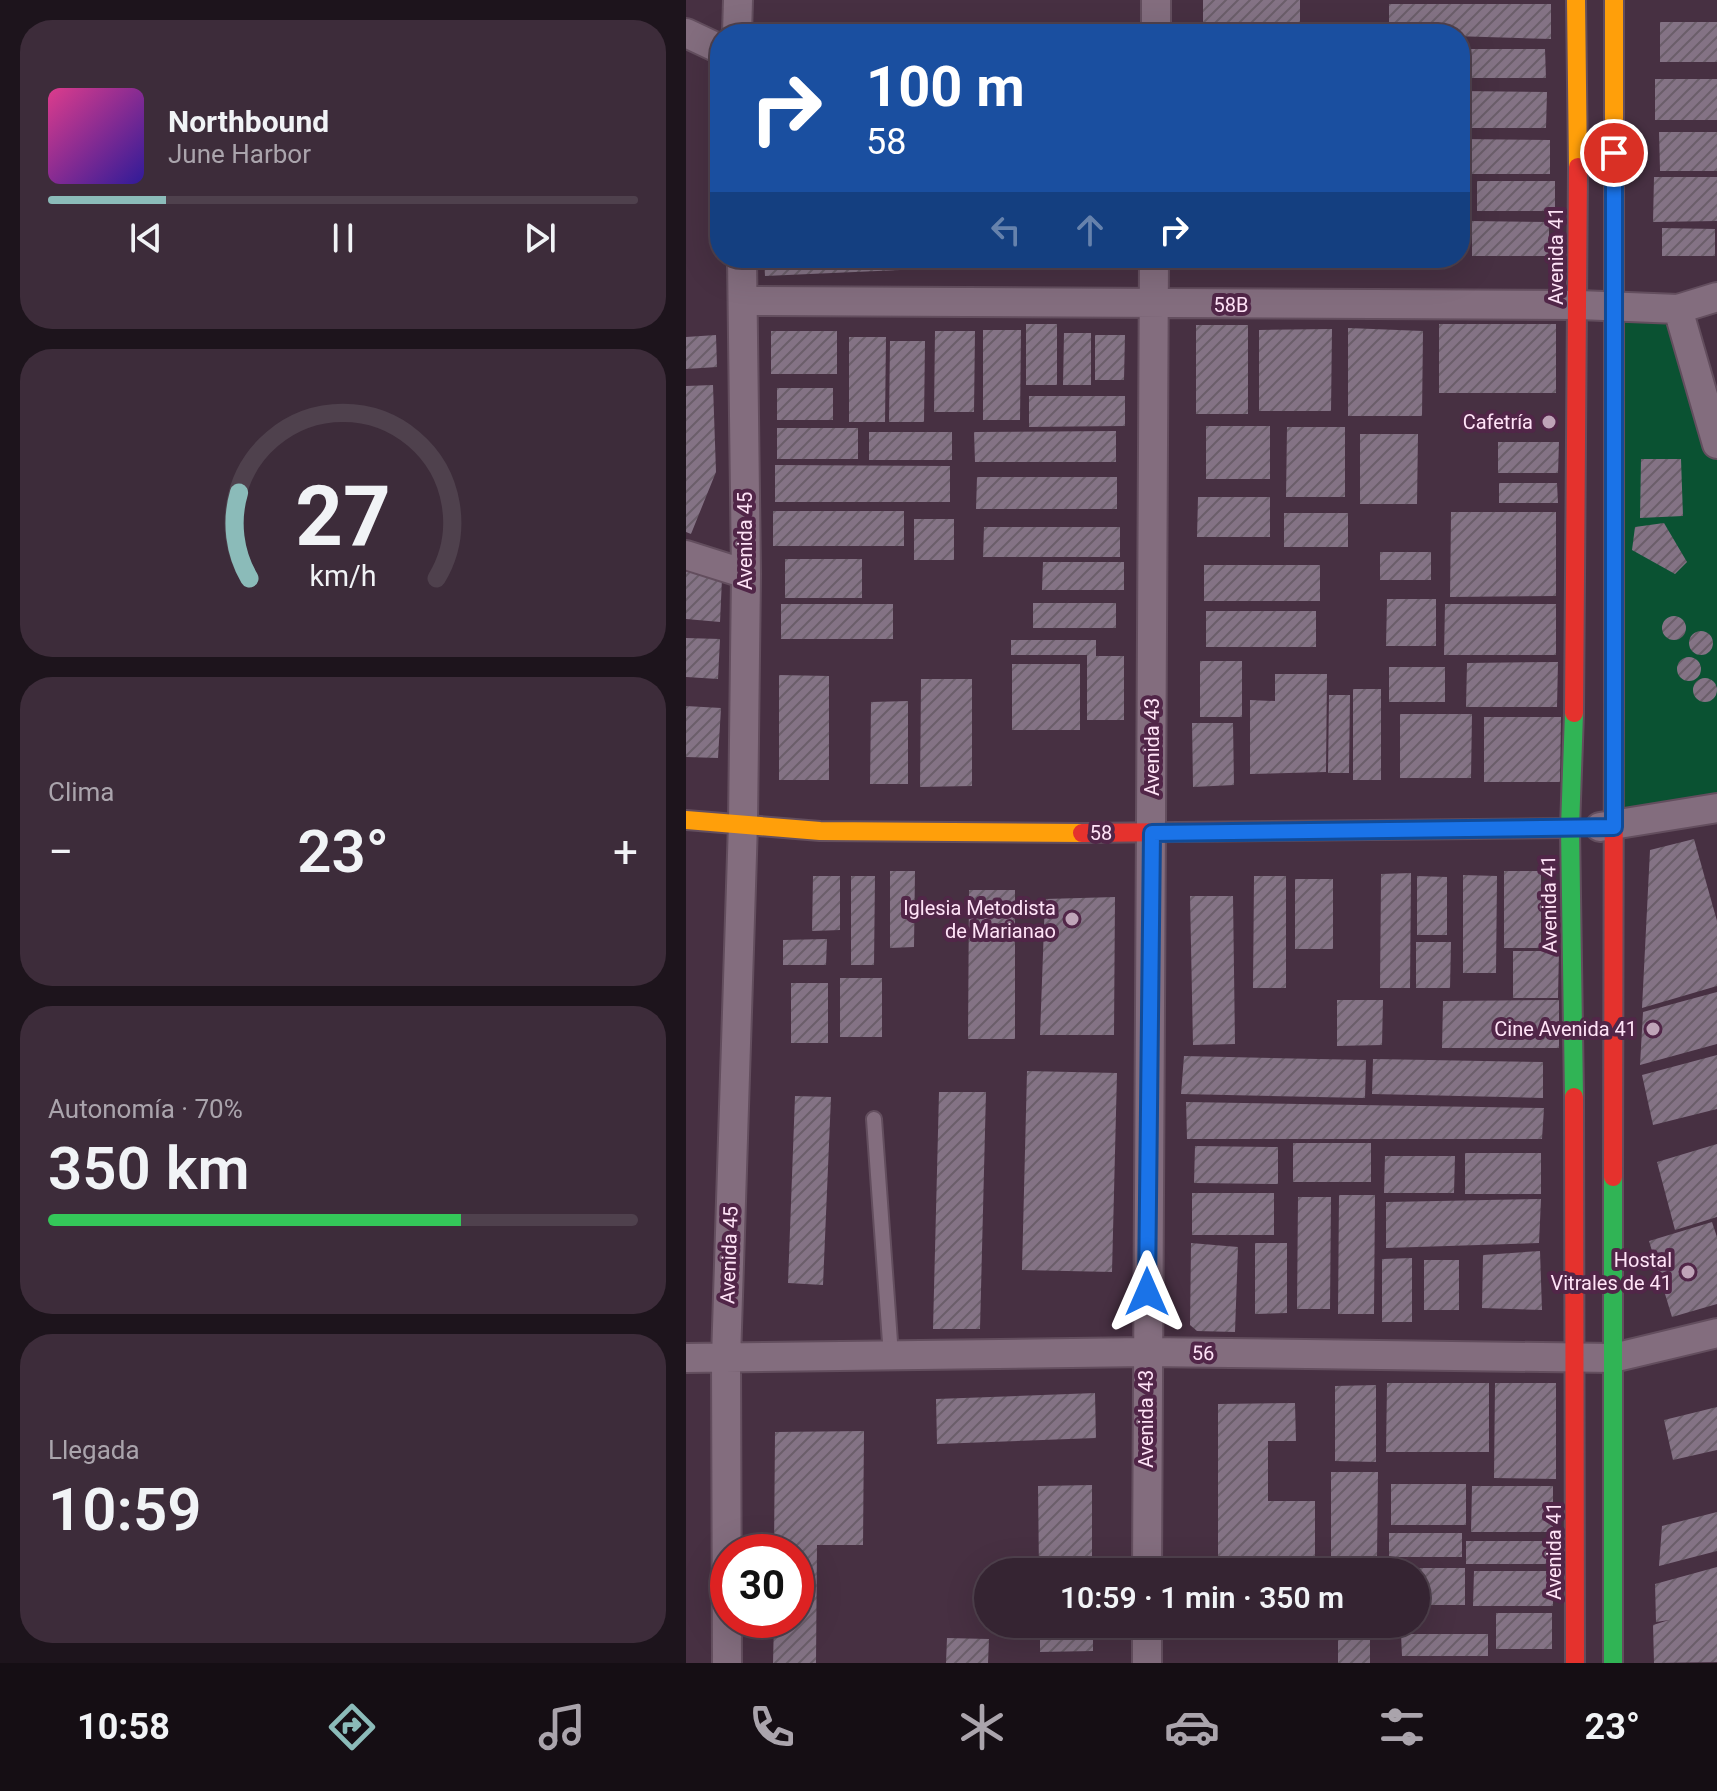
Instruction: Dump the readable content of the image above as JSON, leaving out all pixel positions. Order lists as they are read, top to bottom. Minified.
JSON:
{"streets":{"main road":["Avenida 41","58"],"street":["58B","Avenida 45","Avenida 43","56"]},"crossings":[["Avenida 41","58B"],["Avenida 41","58"],["Avenida 41","56"],["58B","Avenida 45"],["58B","Avenida 43"],["Avenida 45","58"],["Avenida 45","56"],["Avenida 43","58"],["Avenida 43","56"]],"places":["Cafetría","Iglesia Metodista de Marianao","Cine Avenida 41","Hostal Vitrales de 41"],"page":{"turn":["100 m","58"],"song":["Northbound","June Harbor"],"tile":["Clima",["Autonomía · 70%","350 km"],["Llegada","10:59"]],"heat":["−","23°","+"],"limit":"30","trip":"10:59 · 1 min · 350 m","tabs":["10:58","23°"],"gauge":["27","km/h"]}}
